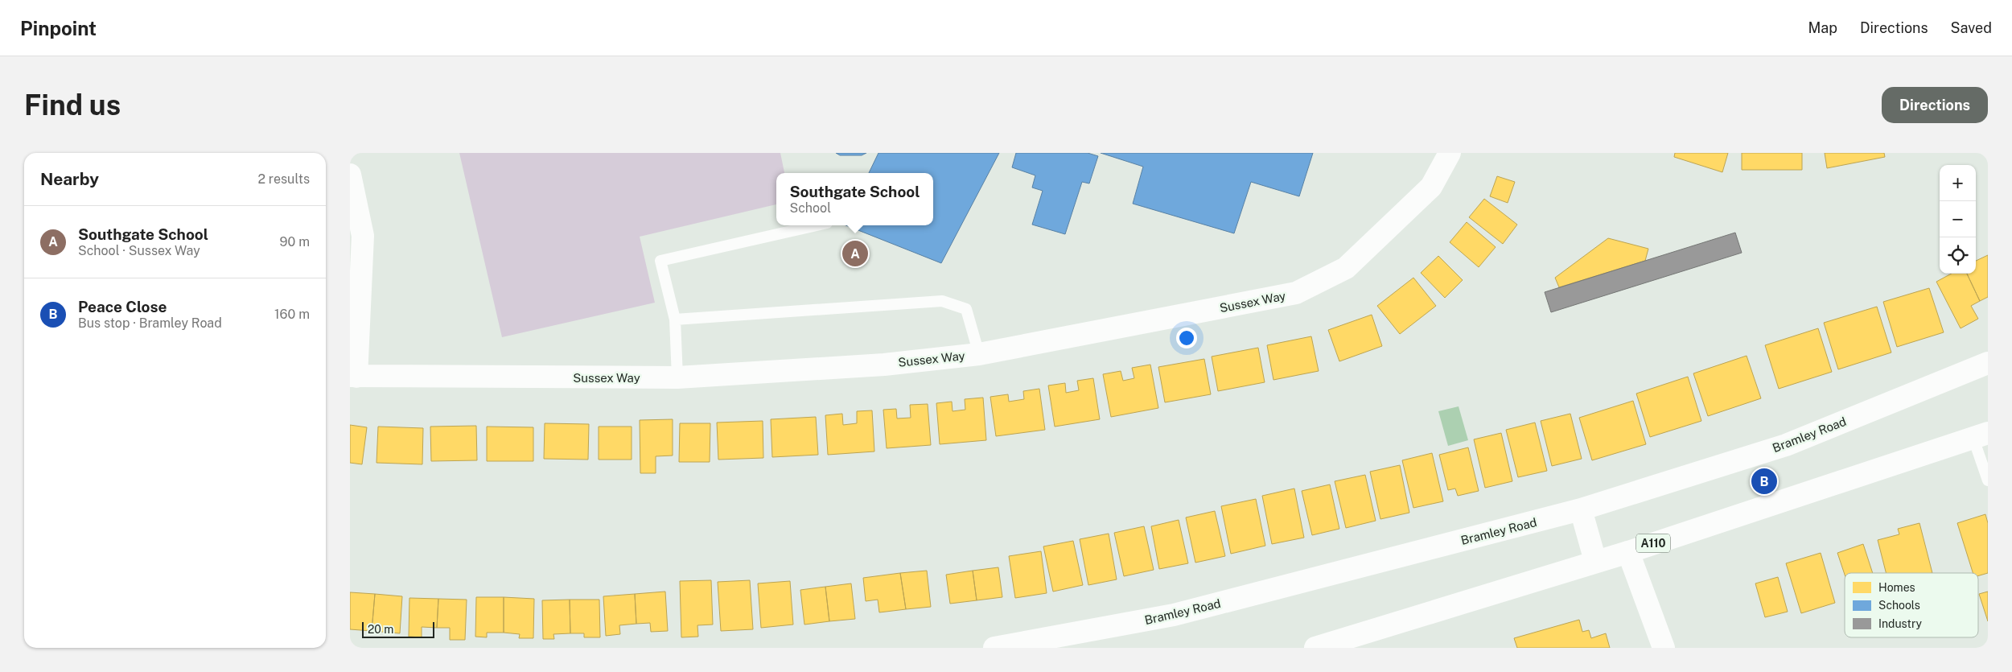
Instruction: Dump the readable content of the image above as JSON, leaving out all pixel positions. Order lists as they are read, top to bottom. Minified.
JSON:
{"streets":{"street":["Sussex Way","Bramley Road","A110"]},"legend":["Homes","Schools","Industry"],"scale_bar":"20 m","page":{"header":"Pinpoint","nav":["Map","Directions","Saved"],"buttons":"Directions","title":"Find us","heading":["Nearby","2 results"],"map_buttons":["+","−"],"popup":["Southgate School","School"],"list":[{"mark":"A","name":"Southgate School","note":"School · Sussex Way","value":"90 m"},{"mark":"B","name":"Peace Close","note":"Bus stop · Bramley Road","value":"160 m"}],"pins":["A","B"],"scale":"20 m"}}
